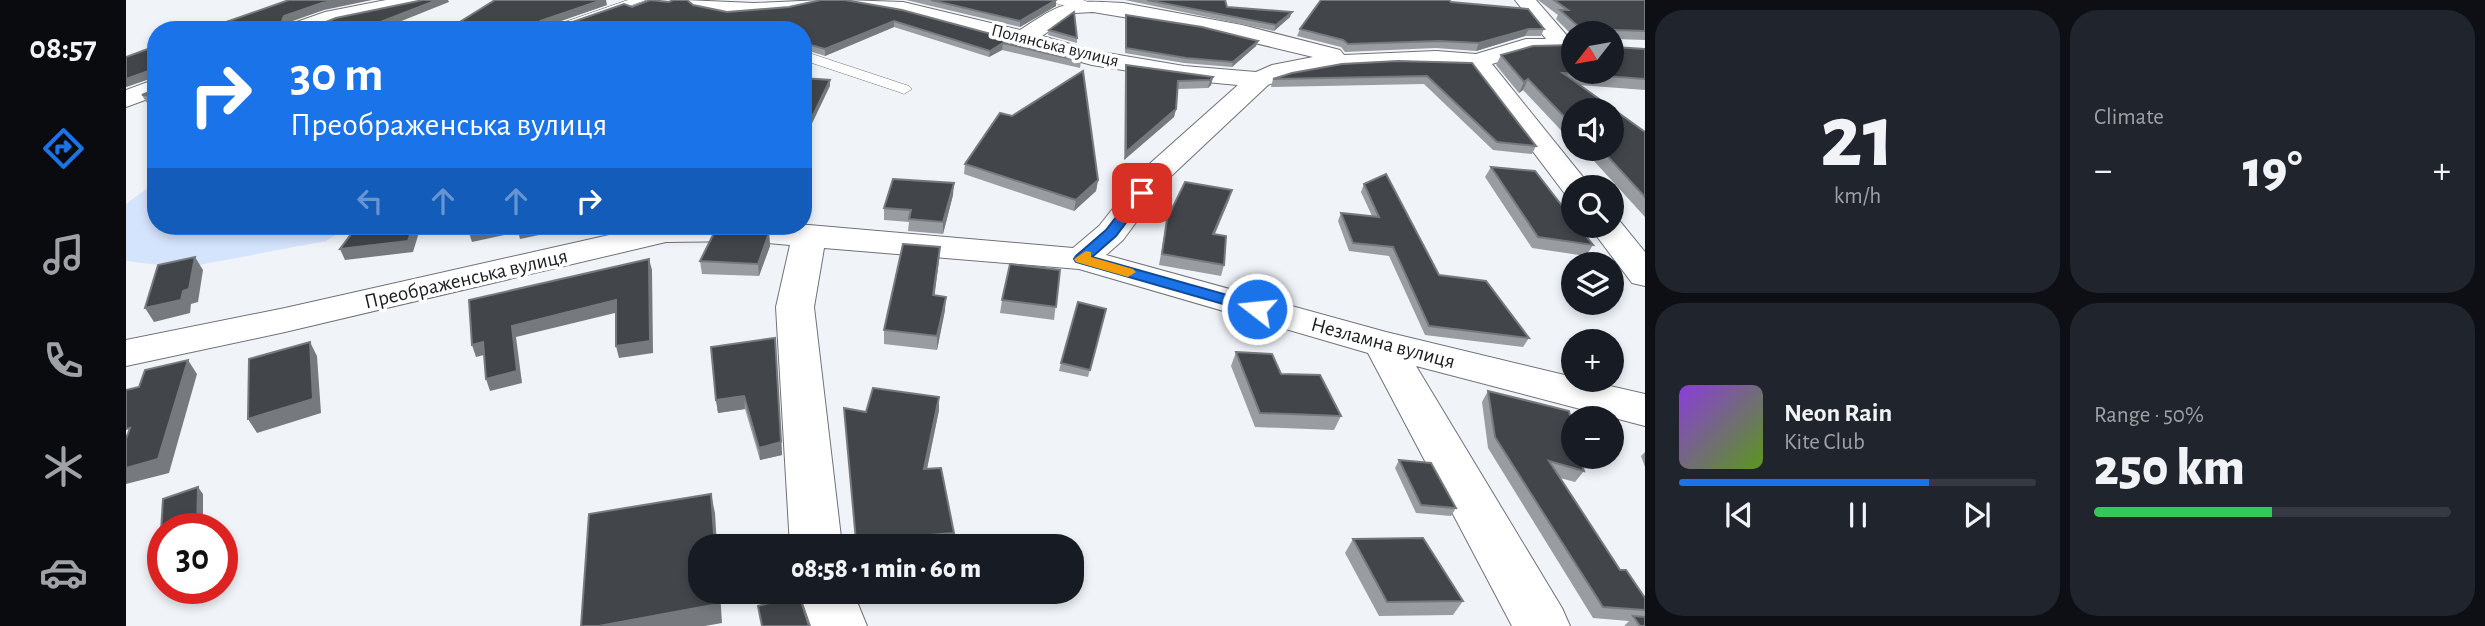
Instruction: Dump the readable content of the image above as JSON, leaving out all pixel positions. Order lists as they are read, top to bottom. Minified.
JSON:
{"streets":{"street":["Полянська вулиця","Преображенська вулиця","Незламна вулиця"]},"crossings":[["Преображенська вулиця","Незламна вулиця"]],"north":"bottom left","page":{"tabs":"08:57","tile":[["21","km/h"],"Climate",["Range · 50%","250 km"]],"map_buttons":["+","−"],"turn":["30 m","Преображенська вулиця"],"heat":["−","19°","+"],"song":["Neon Rain","Kite Club"],"limit":"30","trip":"08:58 · 1 min · 60 m"}}
